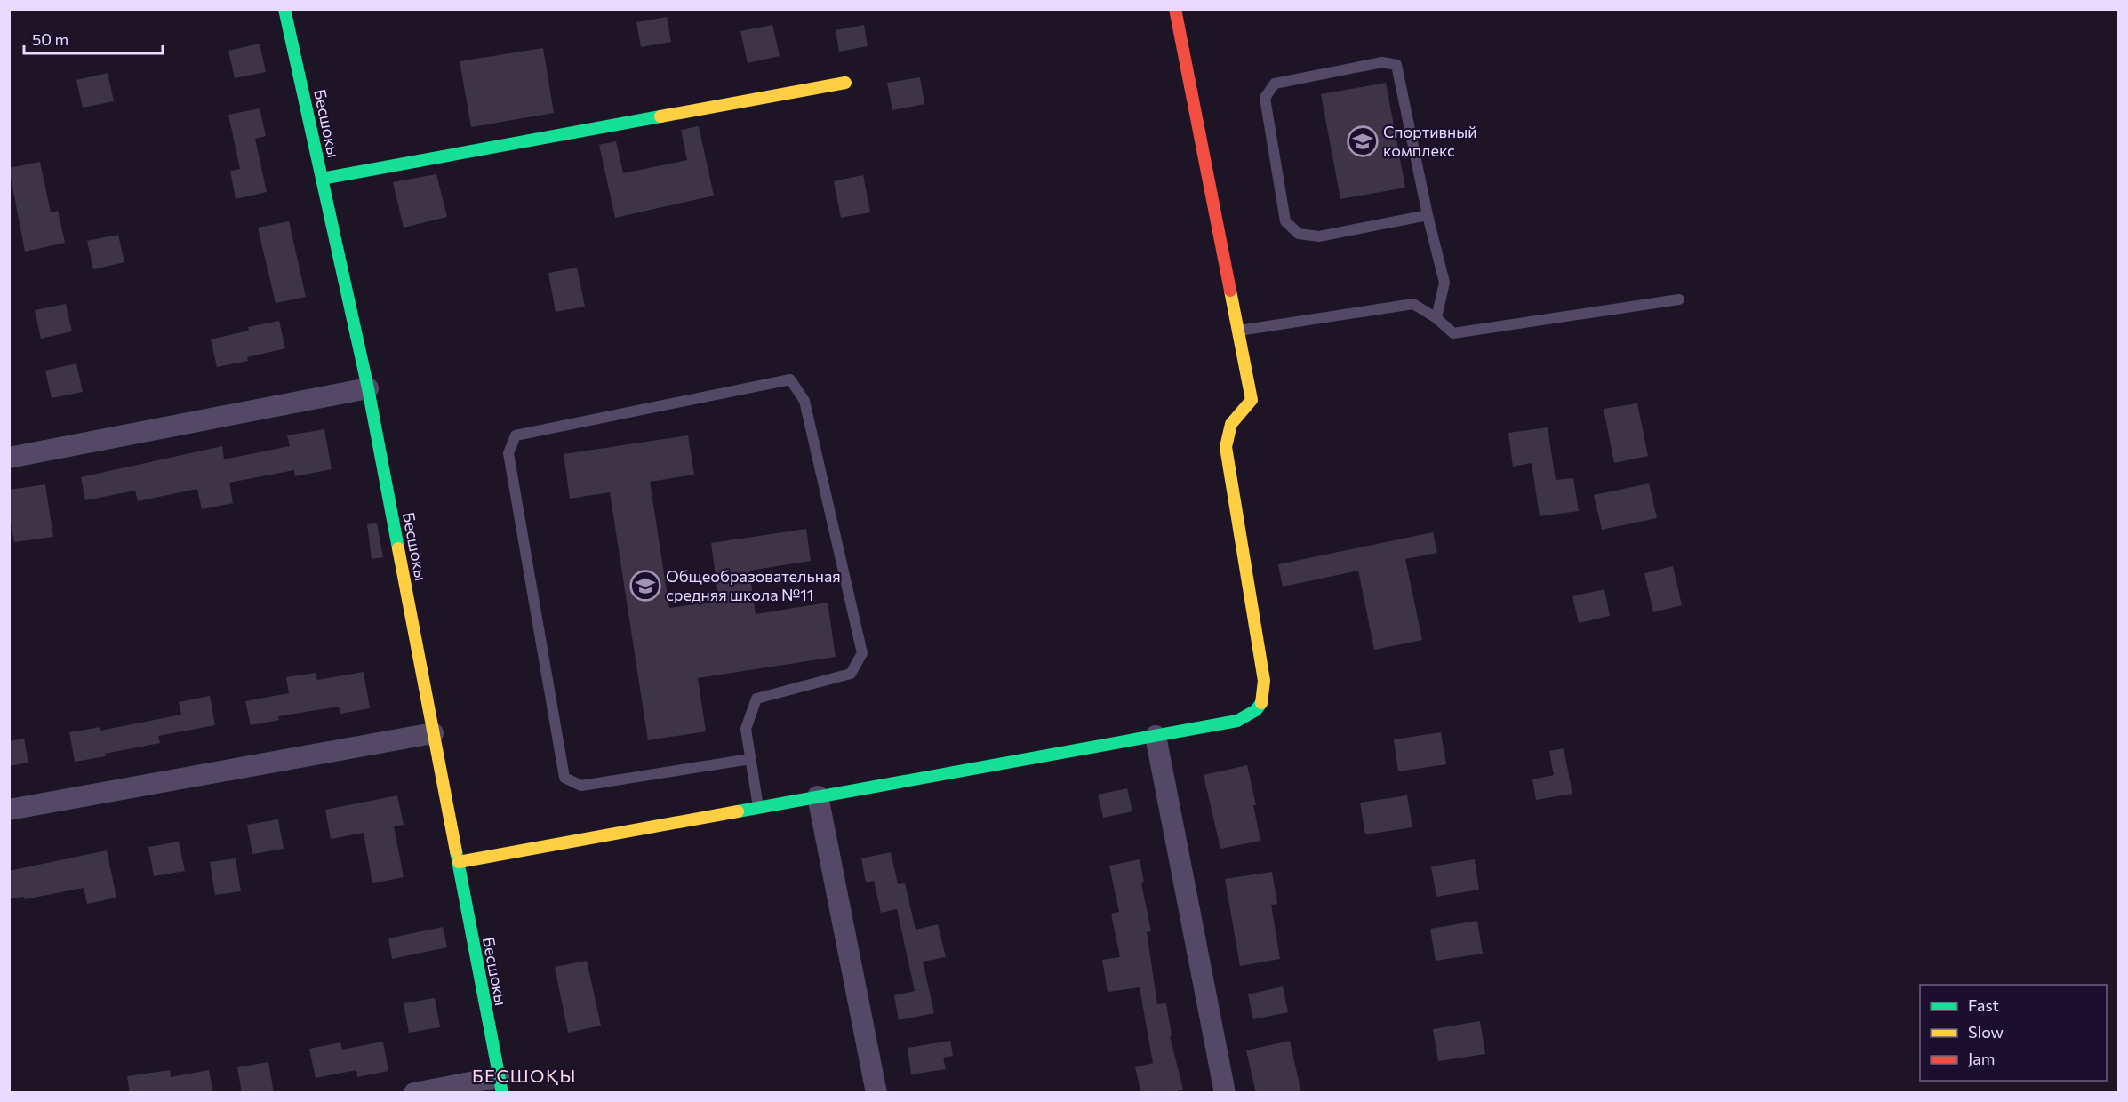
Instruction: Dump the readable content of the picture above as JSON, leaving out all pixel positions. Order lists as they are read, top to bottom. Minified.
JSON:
{"streets":{"street":["Бесшокы"]},"districts":["БЕСШОҚЫ"],"places":{"school or university":["Спортивный комплекс","Общеобразовательная средняя школа №11"]},"legend":["Fast","Slow","Jam"],"scale_bar":"50 m"}
